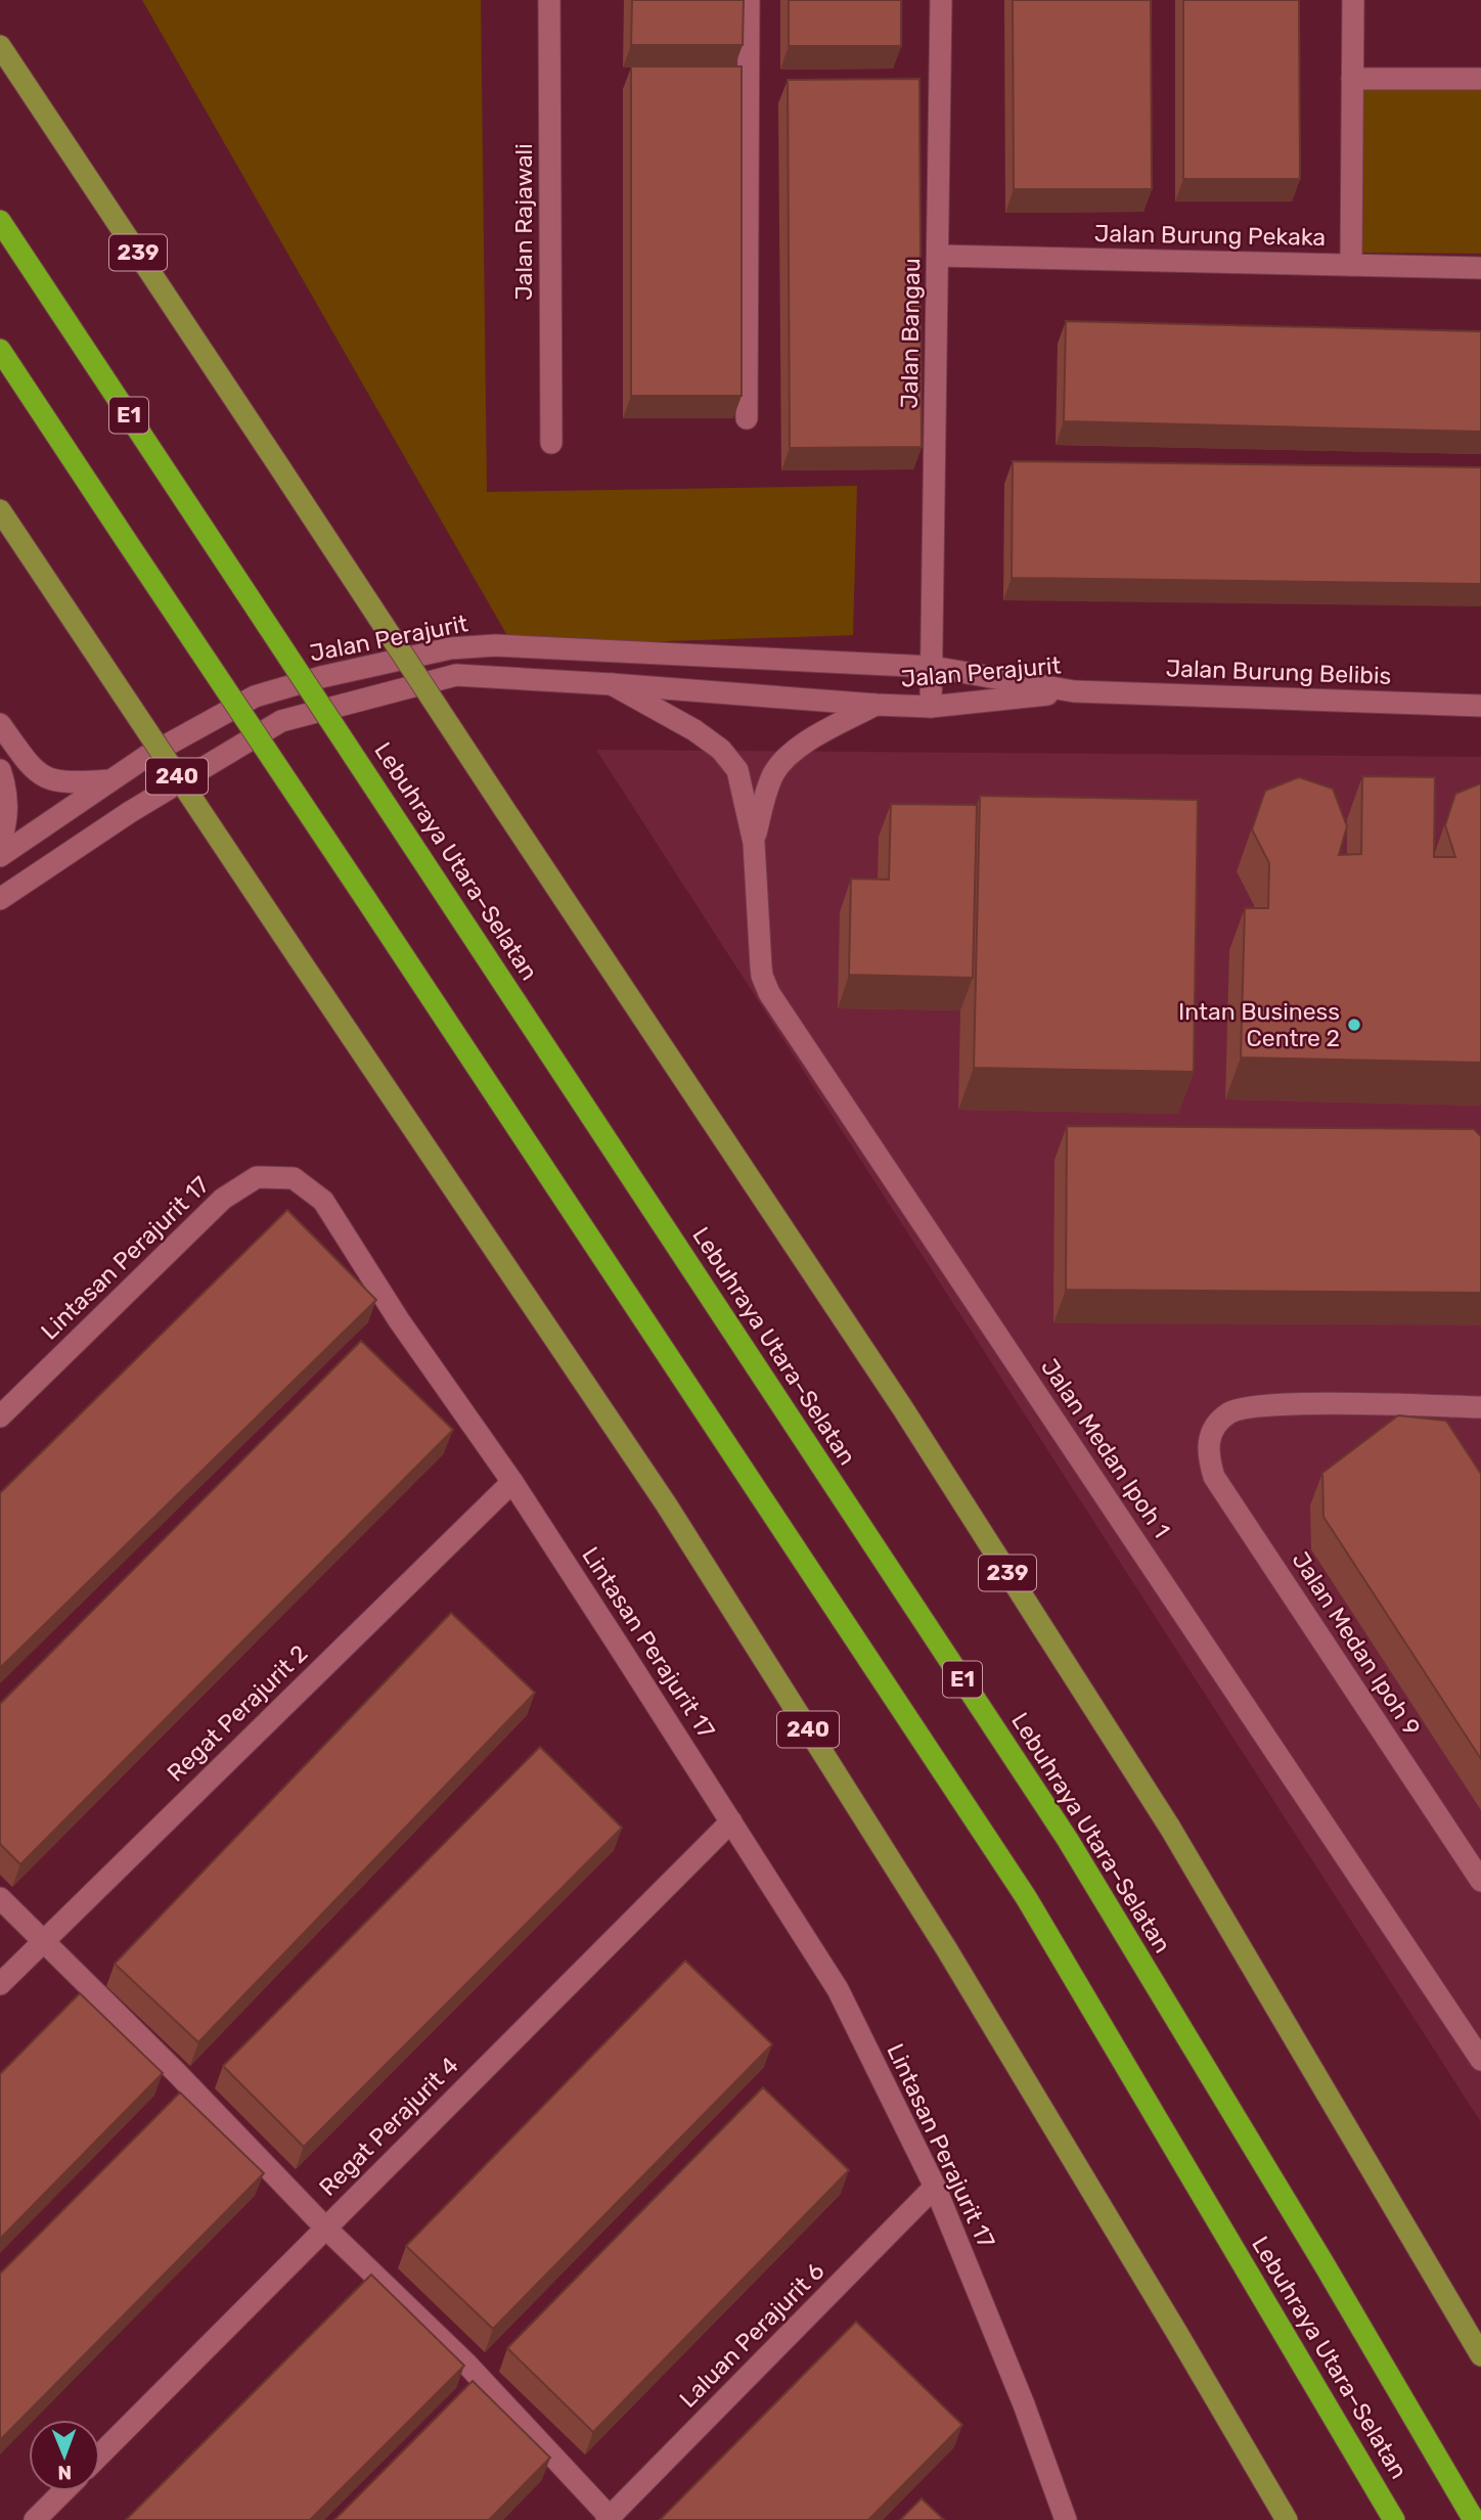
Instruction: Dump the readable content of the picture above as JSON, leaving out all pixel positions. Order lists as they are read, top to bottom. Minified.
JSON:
{"streets":{"highway":["E1","Lebuhraya Utara–Selatan"],"main road":["239","240"],"street":["Jalan Rajawali","Jalan Burung Pekaka","Jalan Bangau","Jalan Perajurit","Jalan Burung Belibis","Lintasan Perajurit 17","Jalan Medan Ipoh 1","Jalan Medan Ipoh 9","Regat Perajurit 2","Regat Perajurit 4","Laluan Perajurit 6"]},"crossings":[["Jalan Burung Pekaka","Jalan Bangau"],["Jalan Bangau","Jalan Perajurit"],["Jalan Perajurit","Jalan Burung Belibis"],["Jalan Perajurit","Jalan Medan Ipoh 1"],["Lintasan Perajurit 17","Regat Perajurit 2"],["Lintasan Perajurit 17","Regat Perajurit 4"],["Lintasan Perajurit 17","Laluan Perajurit 6"]],"places":["Intan Business Centre 2"],"north":"bottom"}
